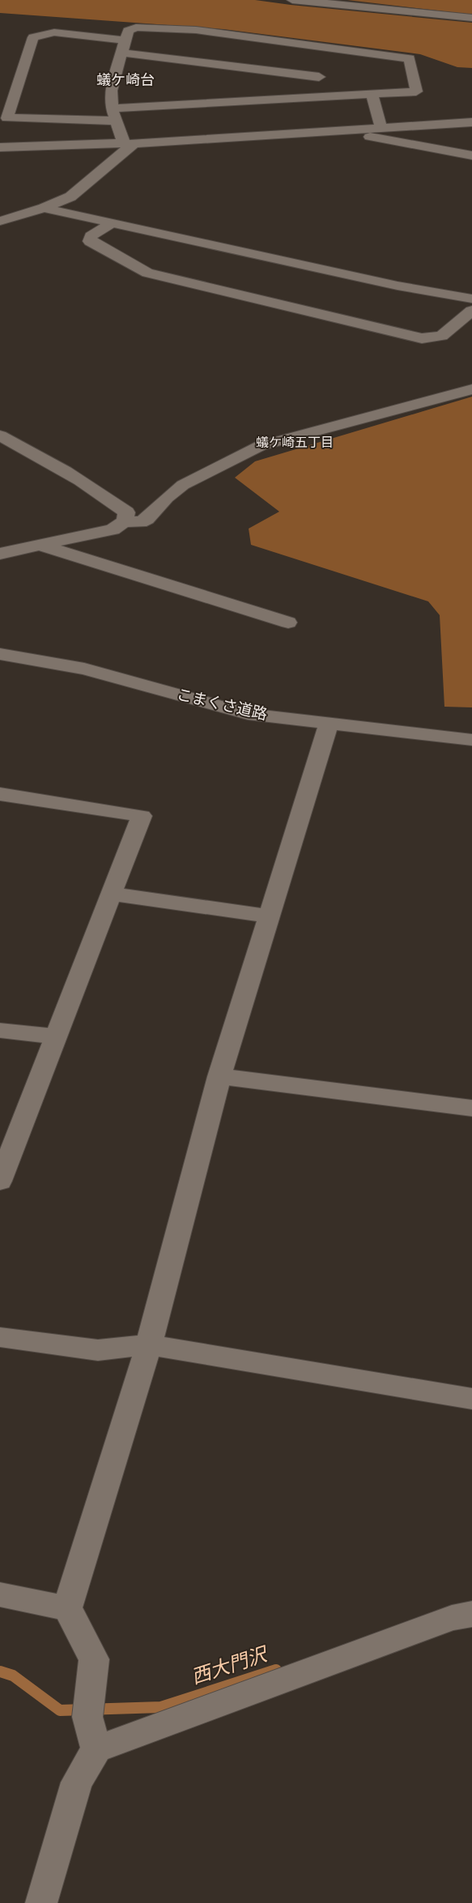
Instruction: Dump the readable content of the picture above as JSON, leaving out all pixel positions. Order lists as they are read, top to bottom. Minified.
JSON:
{"streets":{"street":["こまくさ道路"]},"districts":["蟻ケ崎台","蟻ケ崎五丁目"],"water":["西大門沢"]}
